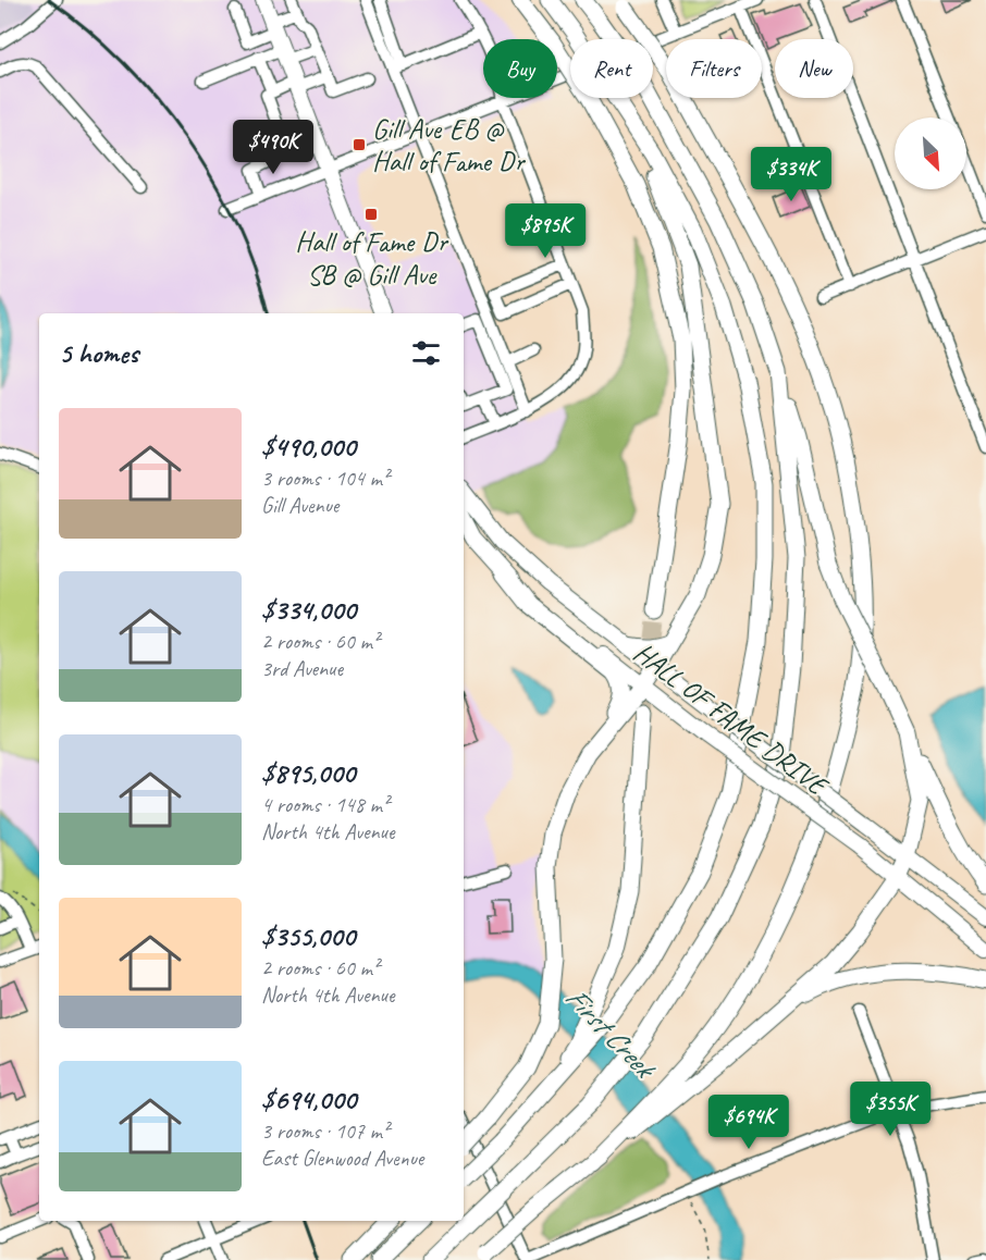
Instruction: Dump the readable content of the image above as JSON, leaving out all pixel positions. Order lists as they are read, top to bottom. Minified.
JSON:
{"streets":{"main road":["HALL OF FAME DRIVE"]},"water":["First Creek"],"places":{"transit":["Gill Ave EB @ Hall of Fame Dr","Hall of Fame Dr SB @ Gill Ave"]},"north":"bottom right","page":{"chip":["Buy","Rent","Filters","New"],"price":["$490K","$334K","$895K","$355K","$694K"],"heading":"5 homes","list":[{"name":"$490,000","note":"3 rooms · 104 m² · Gill Avenue"},{"name":"$334,000","note":"2 rooms · 60 m² · 3rd Avenue"},{"name":"$895,000","note":"4 rooms · 148 m² · North 4th Avenue"},{"name":"$355,000","note":"2 rooms · 60 m² · North 4th Avenue"},{"name":"$694,000","note":"3 rooms · 107 m² · East Glenwood Avenue"}]}}
